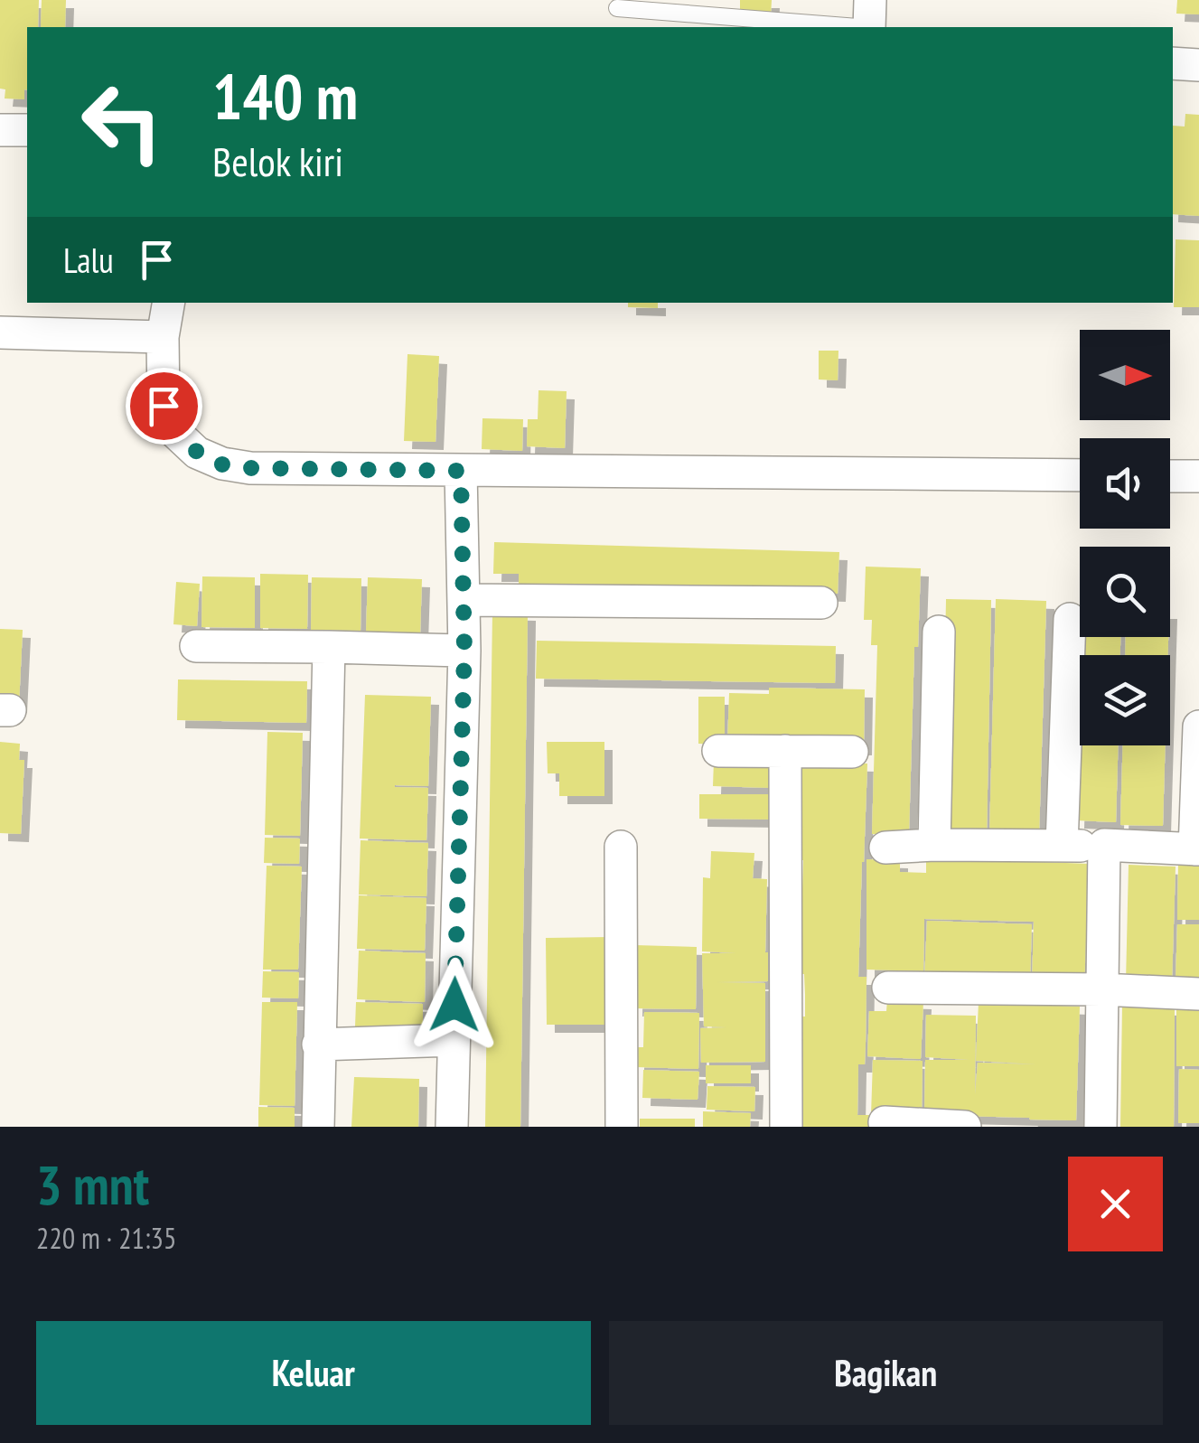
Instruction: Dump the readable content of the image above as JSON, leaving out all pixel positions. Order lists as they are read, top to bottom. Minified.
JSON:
{"north":"right","page":{"turn":["140 m","Belok kiri"],"then":"Lalu","heading":["3 mnt","220 m · 21:35"],"buttons":["Keluar","Bagikan"]}}
